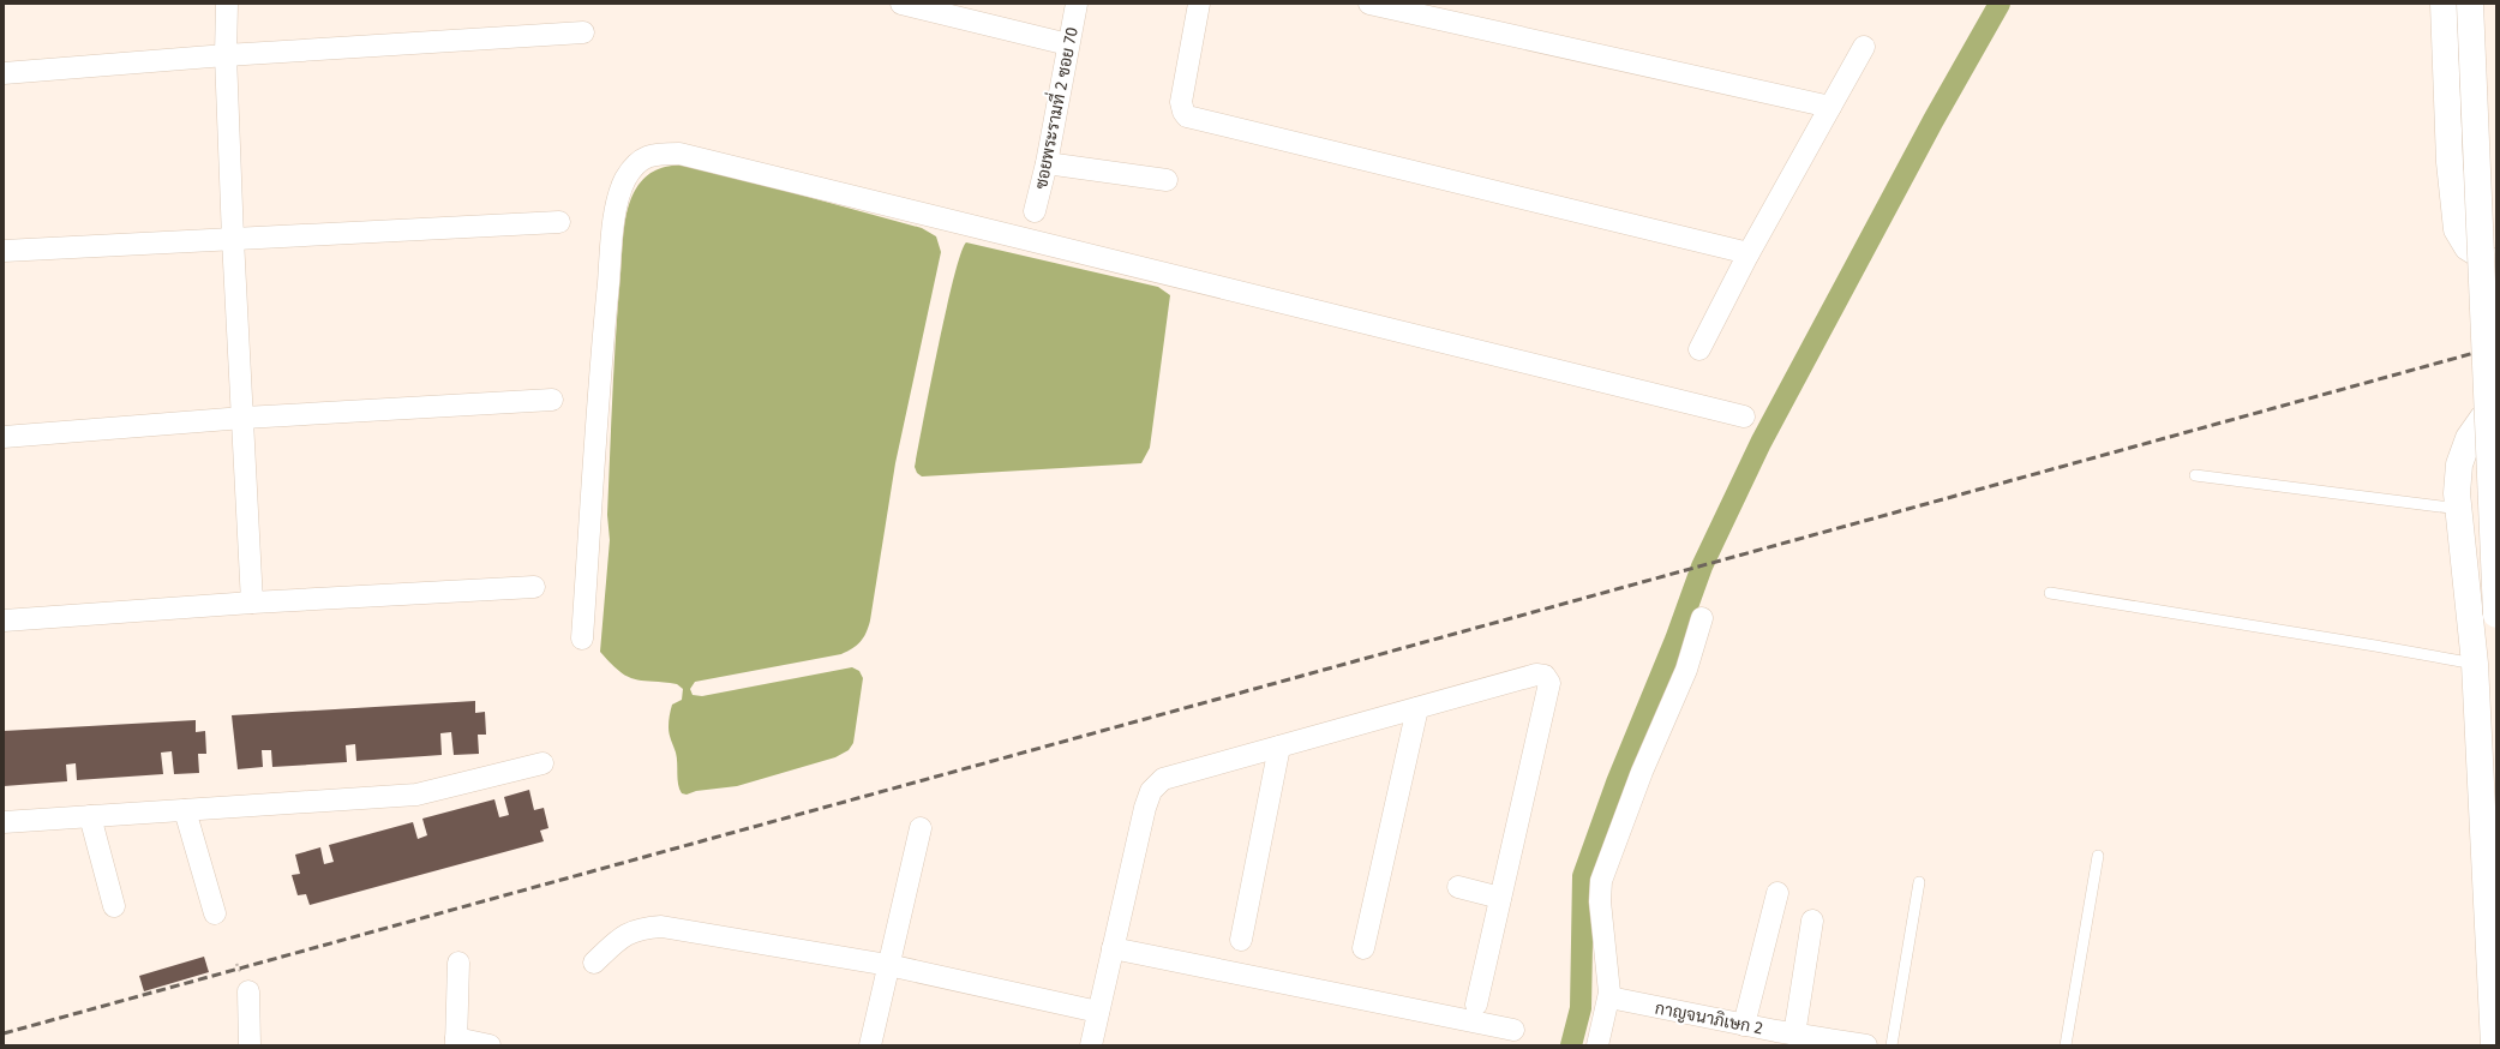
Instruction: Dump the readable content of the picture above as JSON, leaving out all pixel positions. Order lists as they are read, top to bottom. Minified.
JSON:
{"streets":{"street":["ซอยพระรามที่ 2 ซอย 70","กาญจนาภิเษก 2"]}}
